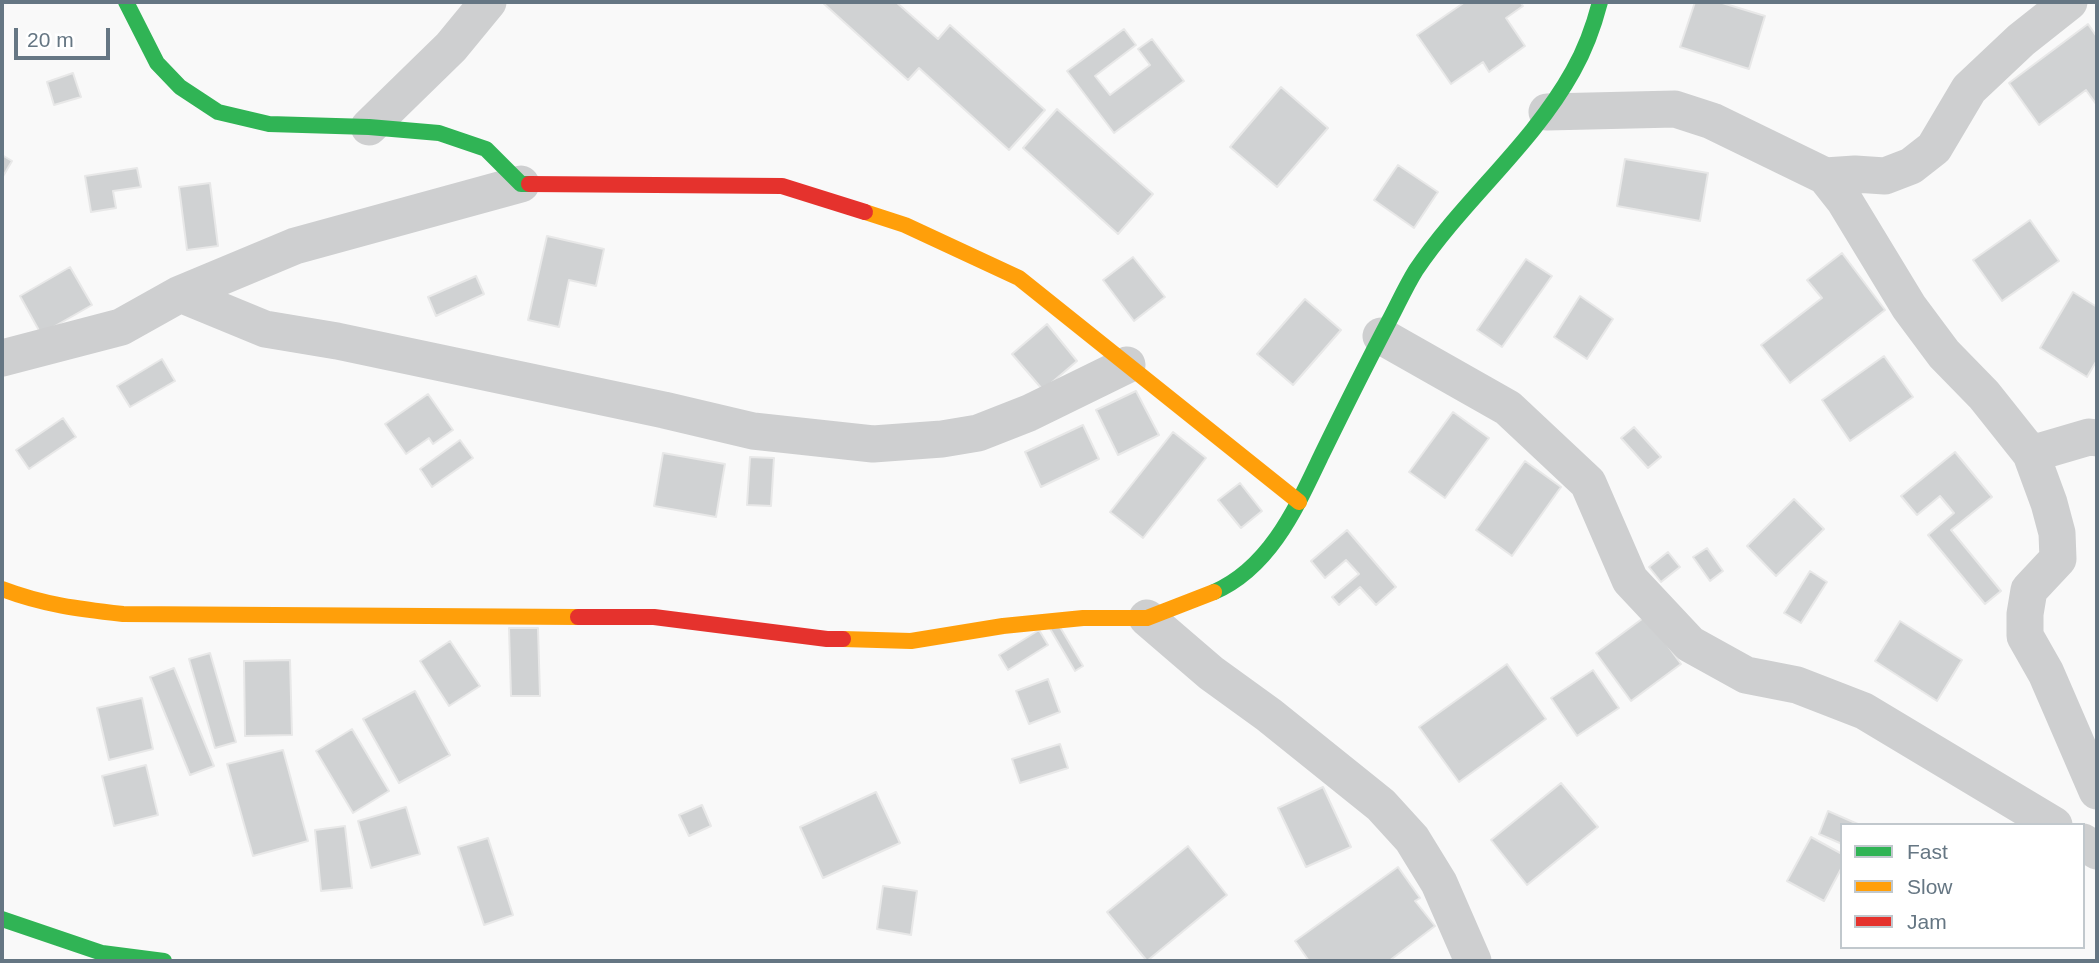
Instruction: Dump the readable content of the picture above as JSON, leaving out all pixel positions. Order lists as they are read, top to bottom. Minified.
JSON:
{"legend":["Fast","Slow","Jam"],"scale_bar":"20 m"}
